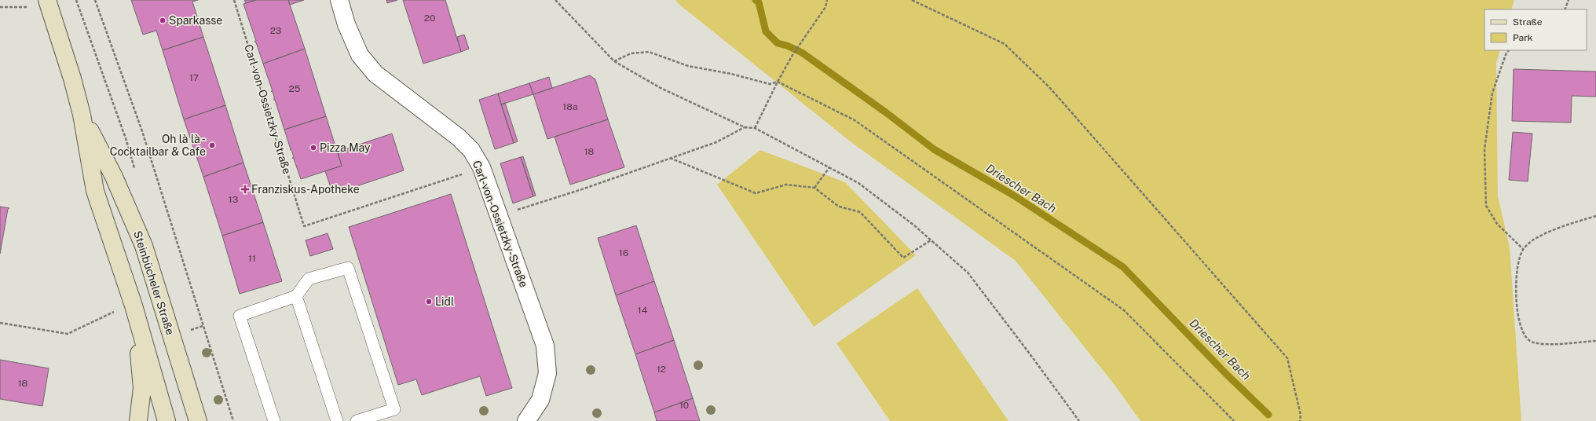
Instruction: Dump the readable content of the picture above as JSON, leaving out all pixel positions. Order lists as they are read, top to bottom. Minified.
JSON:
{"streets":{"street":["Carl-von-Ossietzky-Straße","Steinbücheler Straße"]},"water":["Driescher Bach"],"places":{"other":["Sparkasse","Oh là là - Cocktailbar & Cafe","Pizza May","Lidl"],"health":["Franziskus-Apotheke"]},"house_numbers":["20","23","17","25","18a","18","13","16","11","14","12","18","10"],"legend":["Straße","Park"]}
